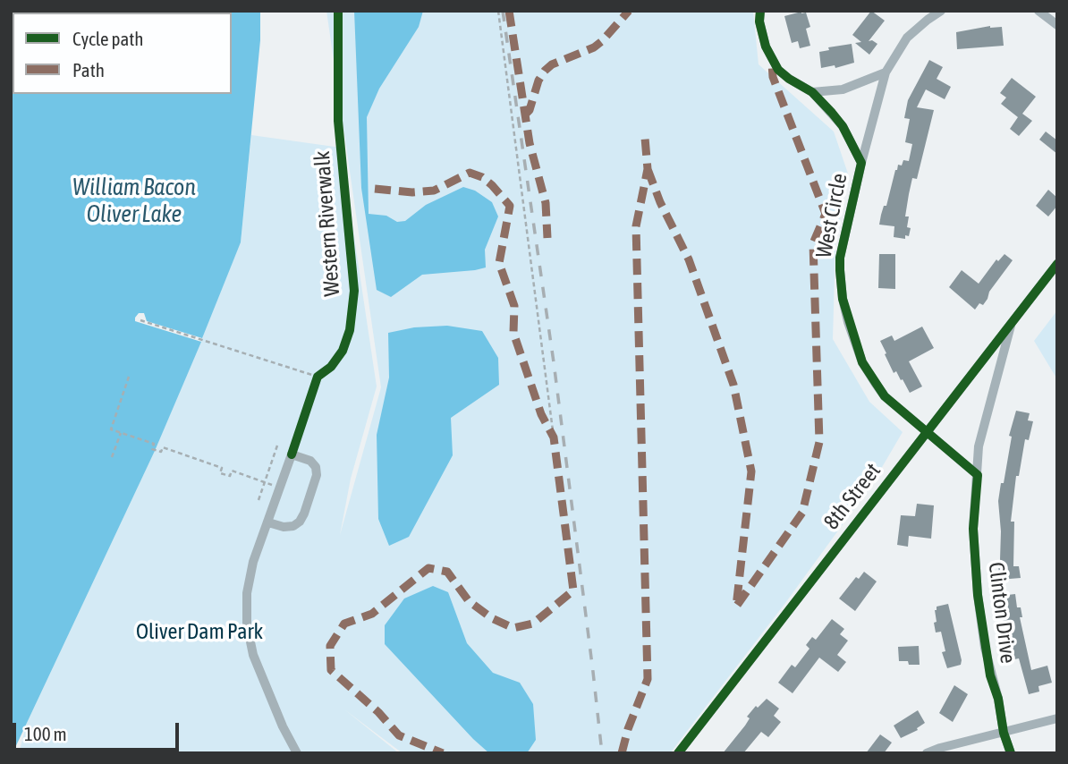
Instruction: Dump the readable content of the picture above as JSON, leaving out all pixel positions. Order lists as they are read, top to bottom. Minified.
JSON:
{"streets":{"street":["West Circle","8th Street","Clinton Drive"],"cycle path":["Western Riverwalk"]},"crossings":[["West Circle","8th Street"],["West Circle","Clinton Drive"],["8th Street","Clinton Drive"]],"water":["William Bacon Oliver Lake"],"parks":["Oliver Dam Park"],"legend":["Cycle path","Path"],"scale_bar":"100 m"}
